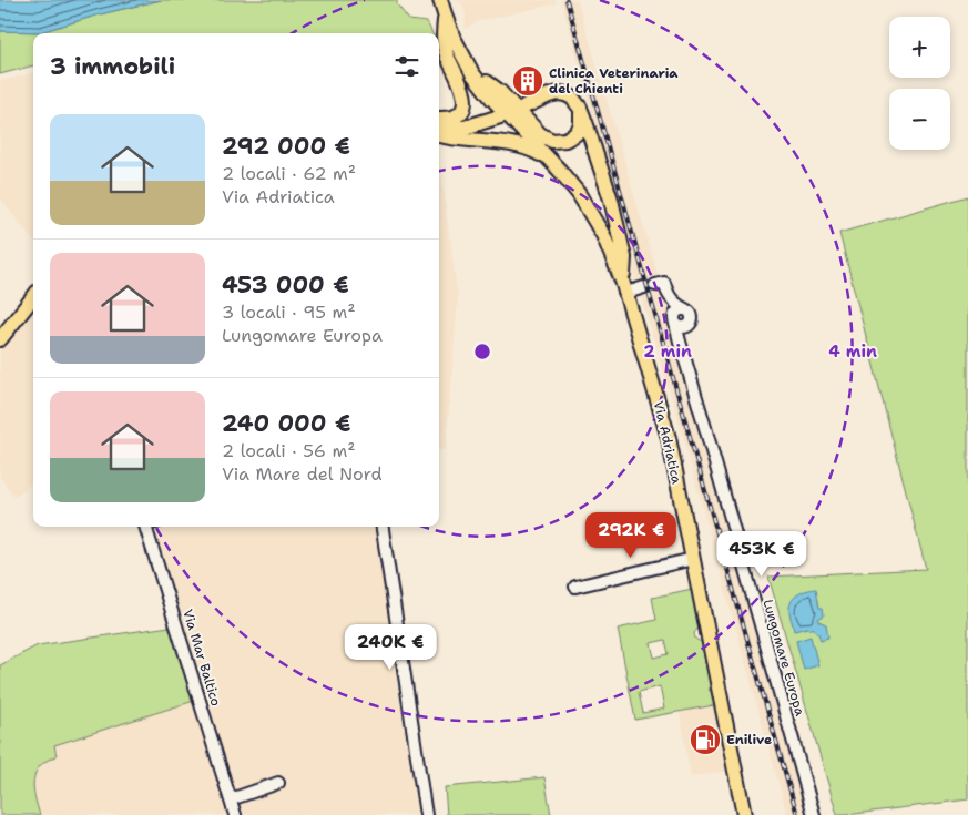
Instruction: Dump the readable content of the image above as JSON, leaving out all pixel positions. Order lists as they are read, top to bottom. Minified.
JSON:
{"streets":{"main road":["Via Adriatica"],"street":["Via Mar Baltico","Lungomare Europa"]},"places":{"building":["Clinica Veterinaria del Chienti"],"fuel station":["Enilive"]},"page":{"map_buttons":["+","−"],"heading":"3 immobili","list":[{"name":"292 000 €","note":"2 locali · 62 m² · Via Adriatica"},{"name":"453 000 €","note":"3 locali · 95 m² · Lungomare Europa"},{"name":"240 000 €","note":"2 locali · 56 m² · Via Mare del Nord"}],"price":["292K €","453K €","240K €"]},"rings":["2 min","4 min"]}
